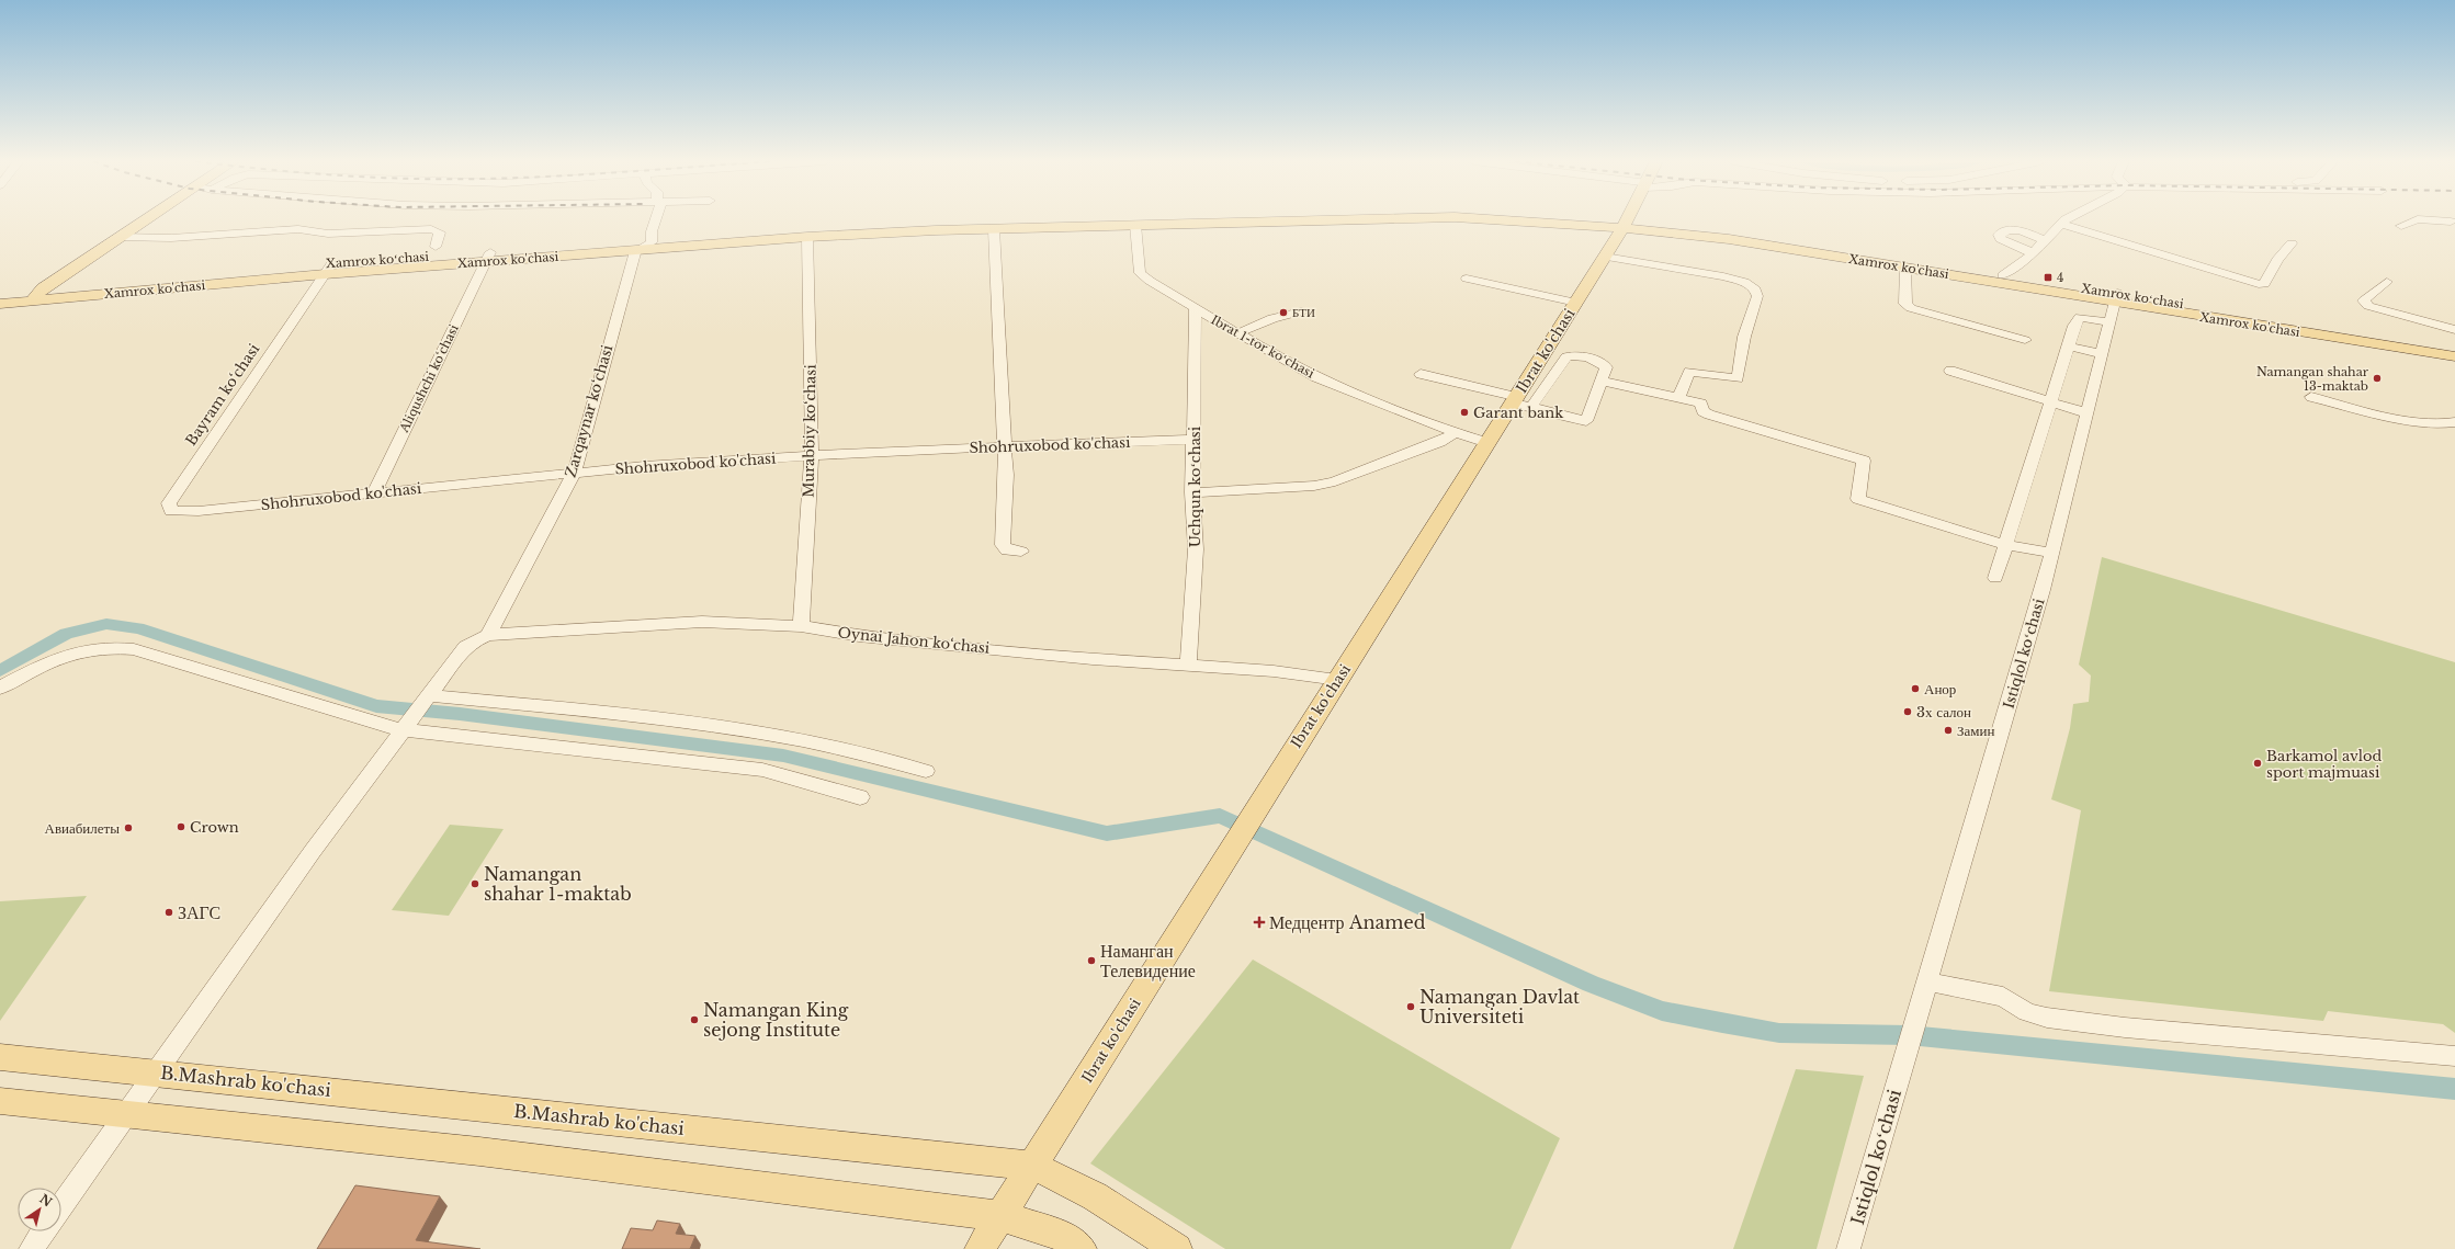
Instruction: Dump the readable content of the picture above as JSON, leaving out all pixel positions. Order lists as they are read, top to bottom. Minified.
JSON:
{"streets":{"main road":["Xamrox koʻchasi","Xamrox ko'chasi","Ibrat ko'chasi","B.Mashrab ko'chasi"],"street":["Ibrat 1-tor koʻchasi","Aliqushchi ko‘chasi","Bayram ko‘chasi","Zarqaynar ko‘chasi","Murabbiy ko‘chasi","Shohruxobod ko'chasi","Uchqun koʻchasi","Oynai Jahon ko‘chasi","Istiqlol koʻchasi"]},"crossings":[["Xamrox koʻchasi","Xamrox ko'chasi"],["Xamrox koʻchasi","Ibrat ko'chasi"],["Xamrox koʻchasi","Aliqushchi ko‘chasi"],["Xamrox koʻchasi","Istiqlol koʻchasi"],["Xamrox ko'chasi","Ibrat 1-tor koʻchasi"],["Xamrox ko'chasi","Ibrat ko'chasi"],["Xamrox ko'chasi","Aliqushchi ko‘chasi"],["Xamrox ko'chasi","Bayram ko‘chasi"],["Xamrox ko'chasi","Zarqaynar ko‘chasi"],["Xamrox ko'chasi","Murabbiy ko‘chasi"],["Xamrox ko'chasi","Istiqlol koʻchasi"],["Ibrat 1-tor koʻchasi","Ibrat ko'chasi"],["Ibrat 1-tor koʻchasi","Uchqun koʻchasi"],["Ibrat ko'chasi","Oynai Jahon ko‘chasi"],["Ibrat ko'chasi","B.Mashrab ko'chasi"],["Aliqushchi ko‘chasi","Shohruxobod ko'chasi"],["Bayram ko‘chasi","Shohruxobod ko'chasi"],["Zarqaynar ko‘chasi","Shohruxobod ko'chasi"],["Zarqaynar ko‘chasi","Oynai Jahon ko‘chasi"],["Murabbiy ko‘chasi","Shohruxobod ko'chasi"],["Murabbiy ko‘chasi","Oynai Jahon ko‘chasi"],["Shohruxobod ko'chasi","Uchqun koʻchasi"],["Uchqun koʻchasi","Oynai Jahon ko‘chasi"]],"places":{"transit":["4"],"other":["БТИ","Namangan shahar 13-maktab","Garant bank","Анор","3х салон","Замин","Barkamol avlod sport majmuasi","Crown","Авиабилеты","Namangan shahar 1-maktab","ЗАГС","Наманган Телевидение","Namangan Davlat Universiteti","Namangan King sejong Institute"],"health":["Медцентр Anamed"]},"north":"top right"}
